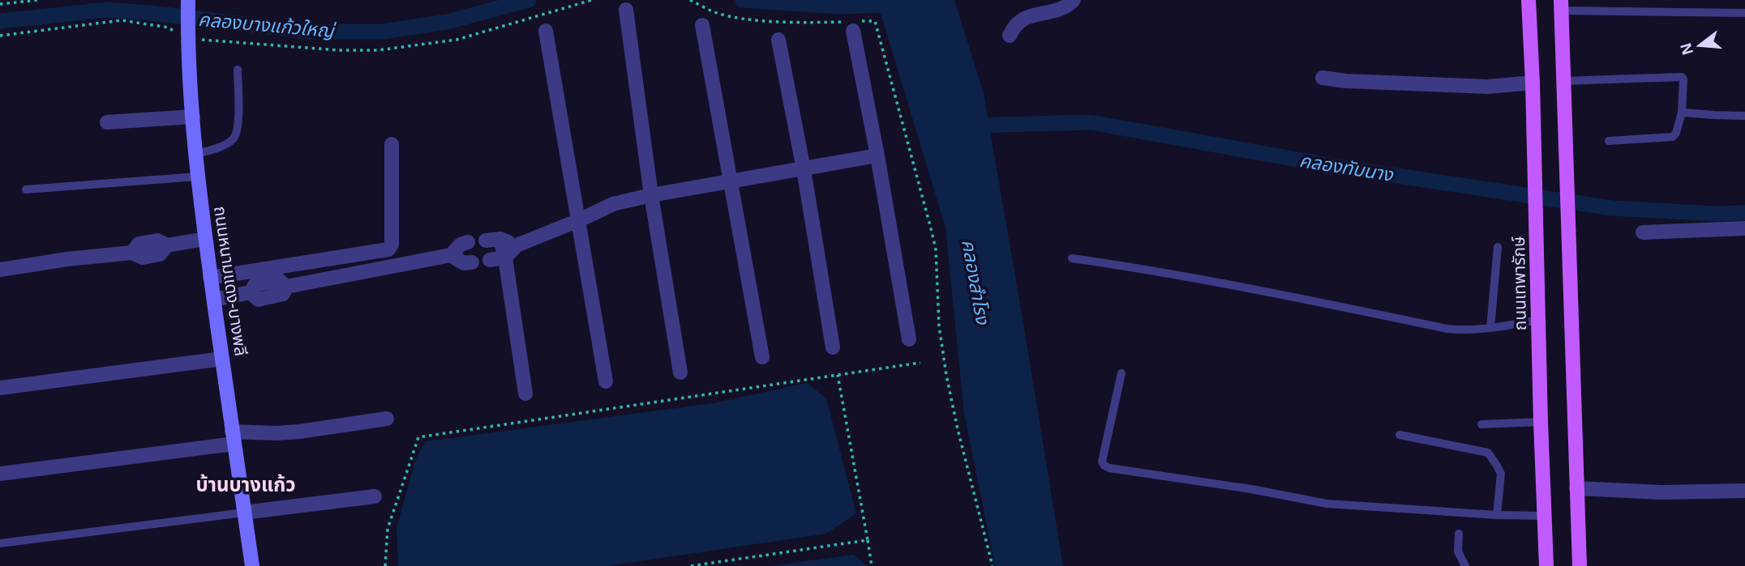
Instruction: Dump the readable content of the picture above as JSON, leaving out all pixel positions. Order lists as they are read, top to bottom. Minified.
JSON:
{"streets":{"main road":["ถนนหนามแดง-บางพลี","ถนนเทพารักษ์"]},"districts":["บ้านบางแก้ว"],"water":["คลองบางแก้วใหญ่","คลองทับนาง","คลองสำโรง"],"north":"left"}
